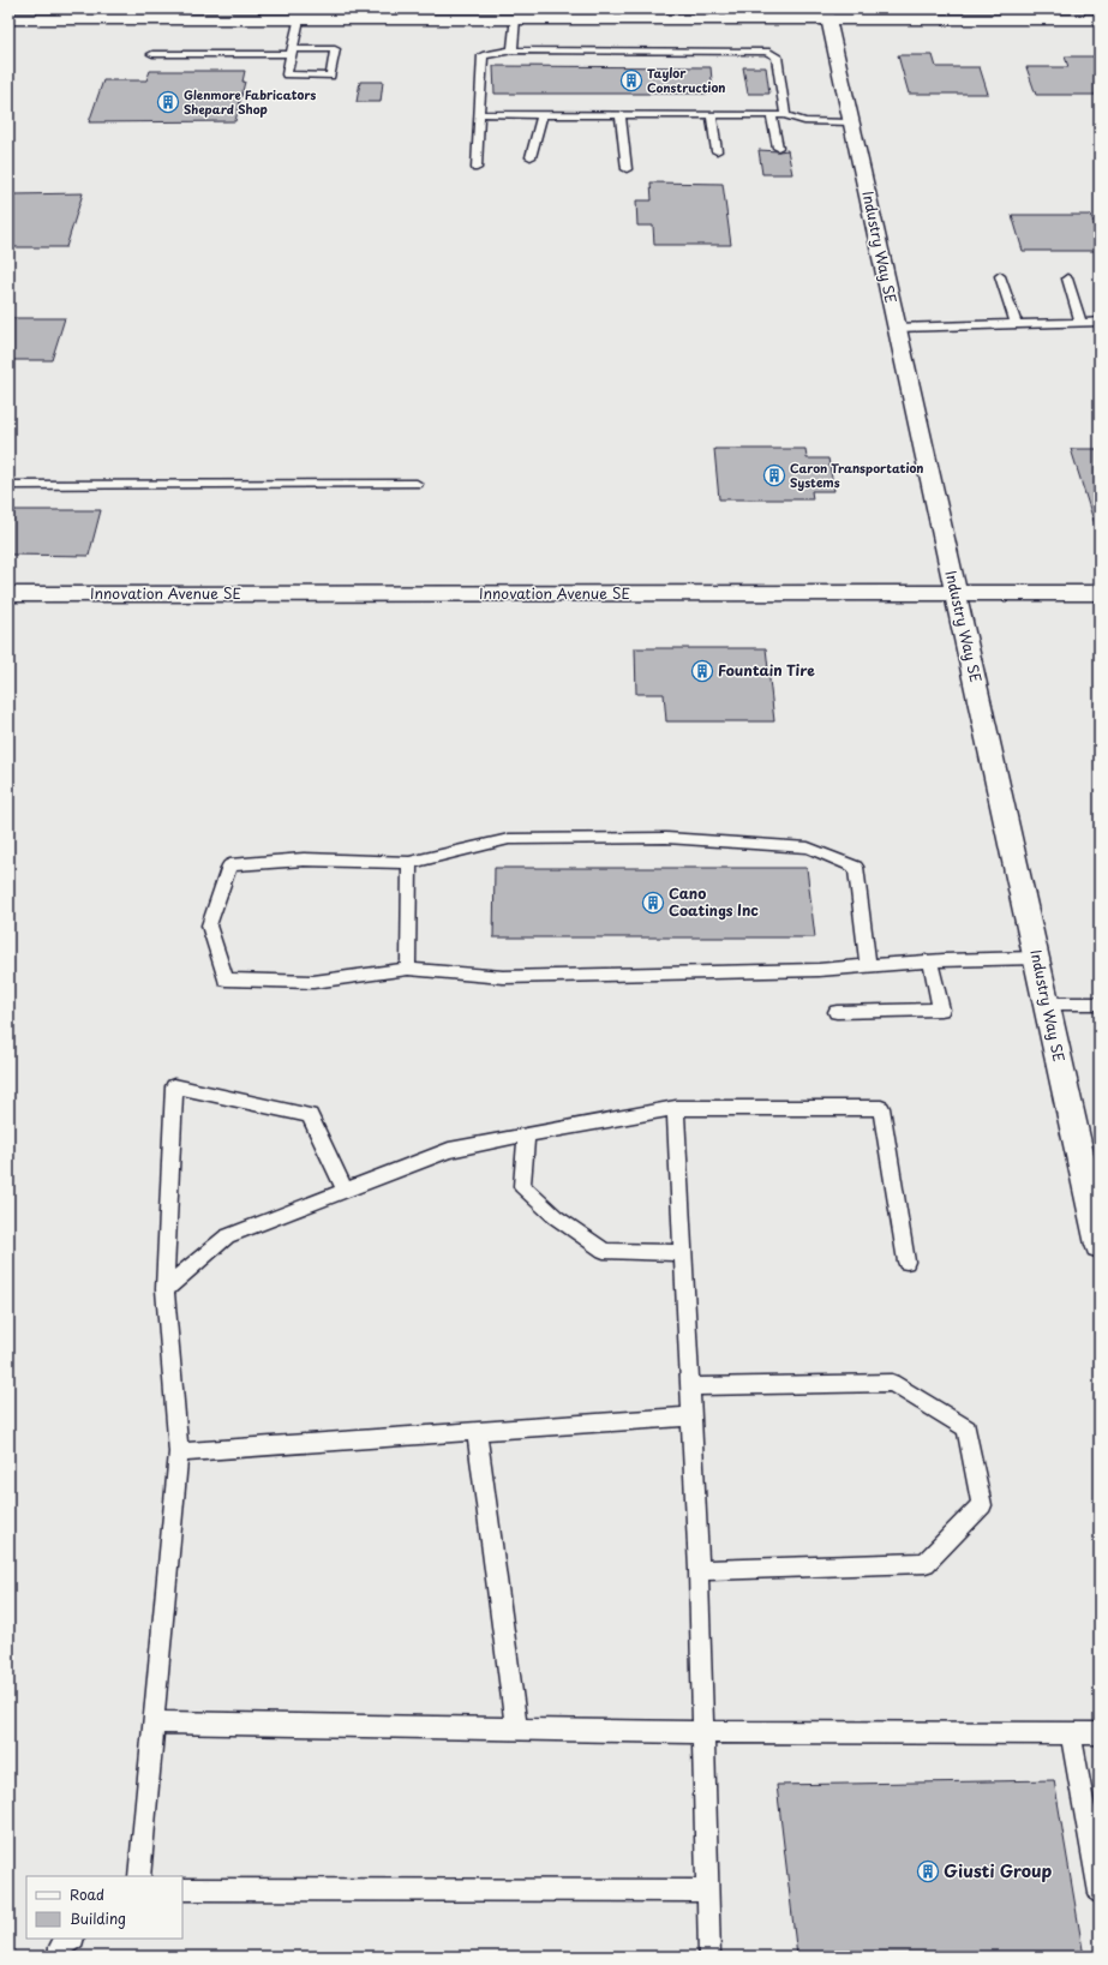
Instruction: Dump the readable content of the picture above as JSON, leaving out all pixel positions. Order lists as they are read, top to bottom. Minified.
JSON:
{"streets":{"street":["Industry Way SE","Innovation Avenue SE"]},"crossings":[["Industry Way SE","Innovation Avenue SE"]],"places":{"building":["Taylor Construction","Glenmore Fabricators Shepard Shop","Caron Transportation Systems","Fountain Tire","Cano Coatings Inc","Giusti Group"]},"legend":["Road","Building"]}
